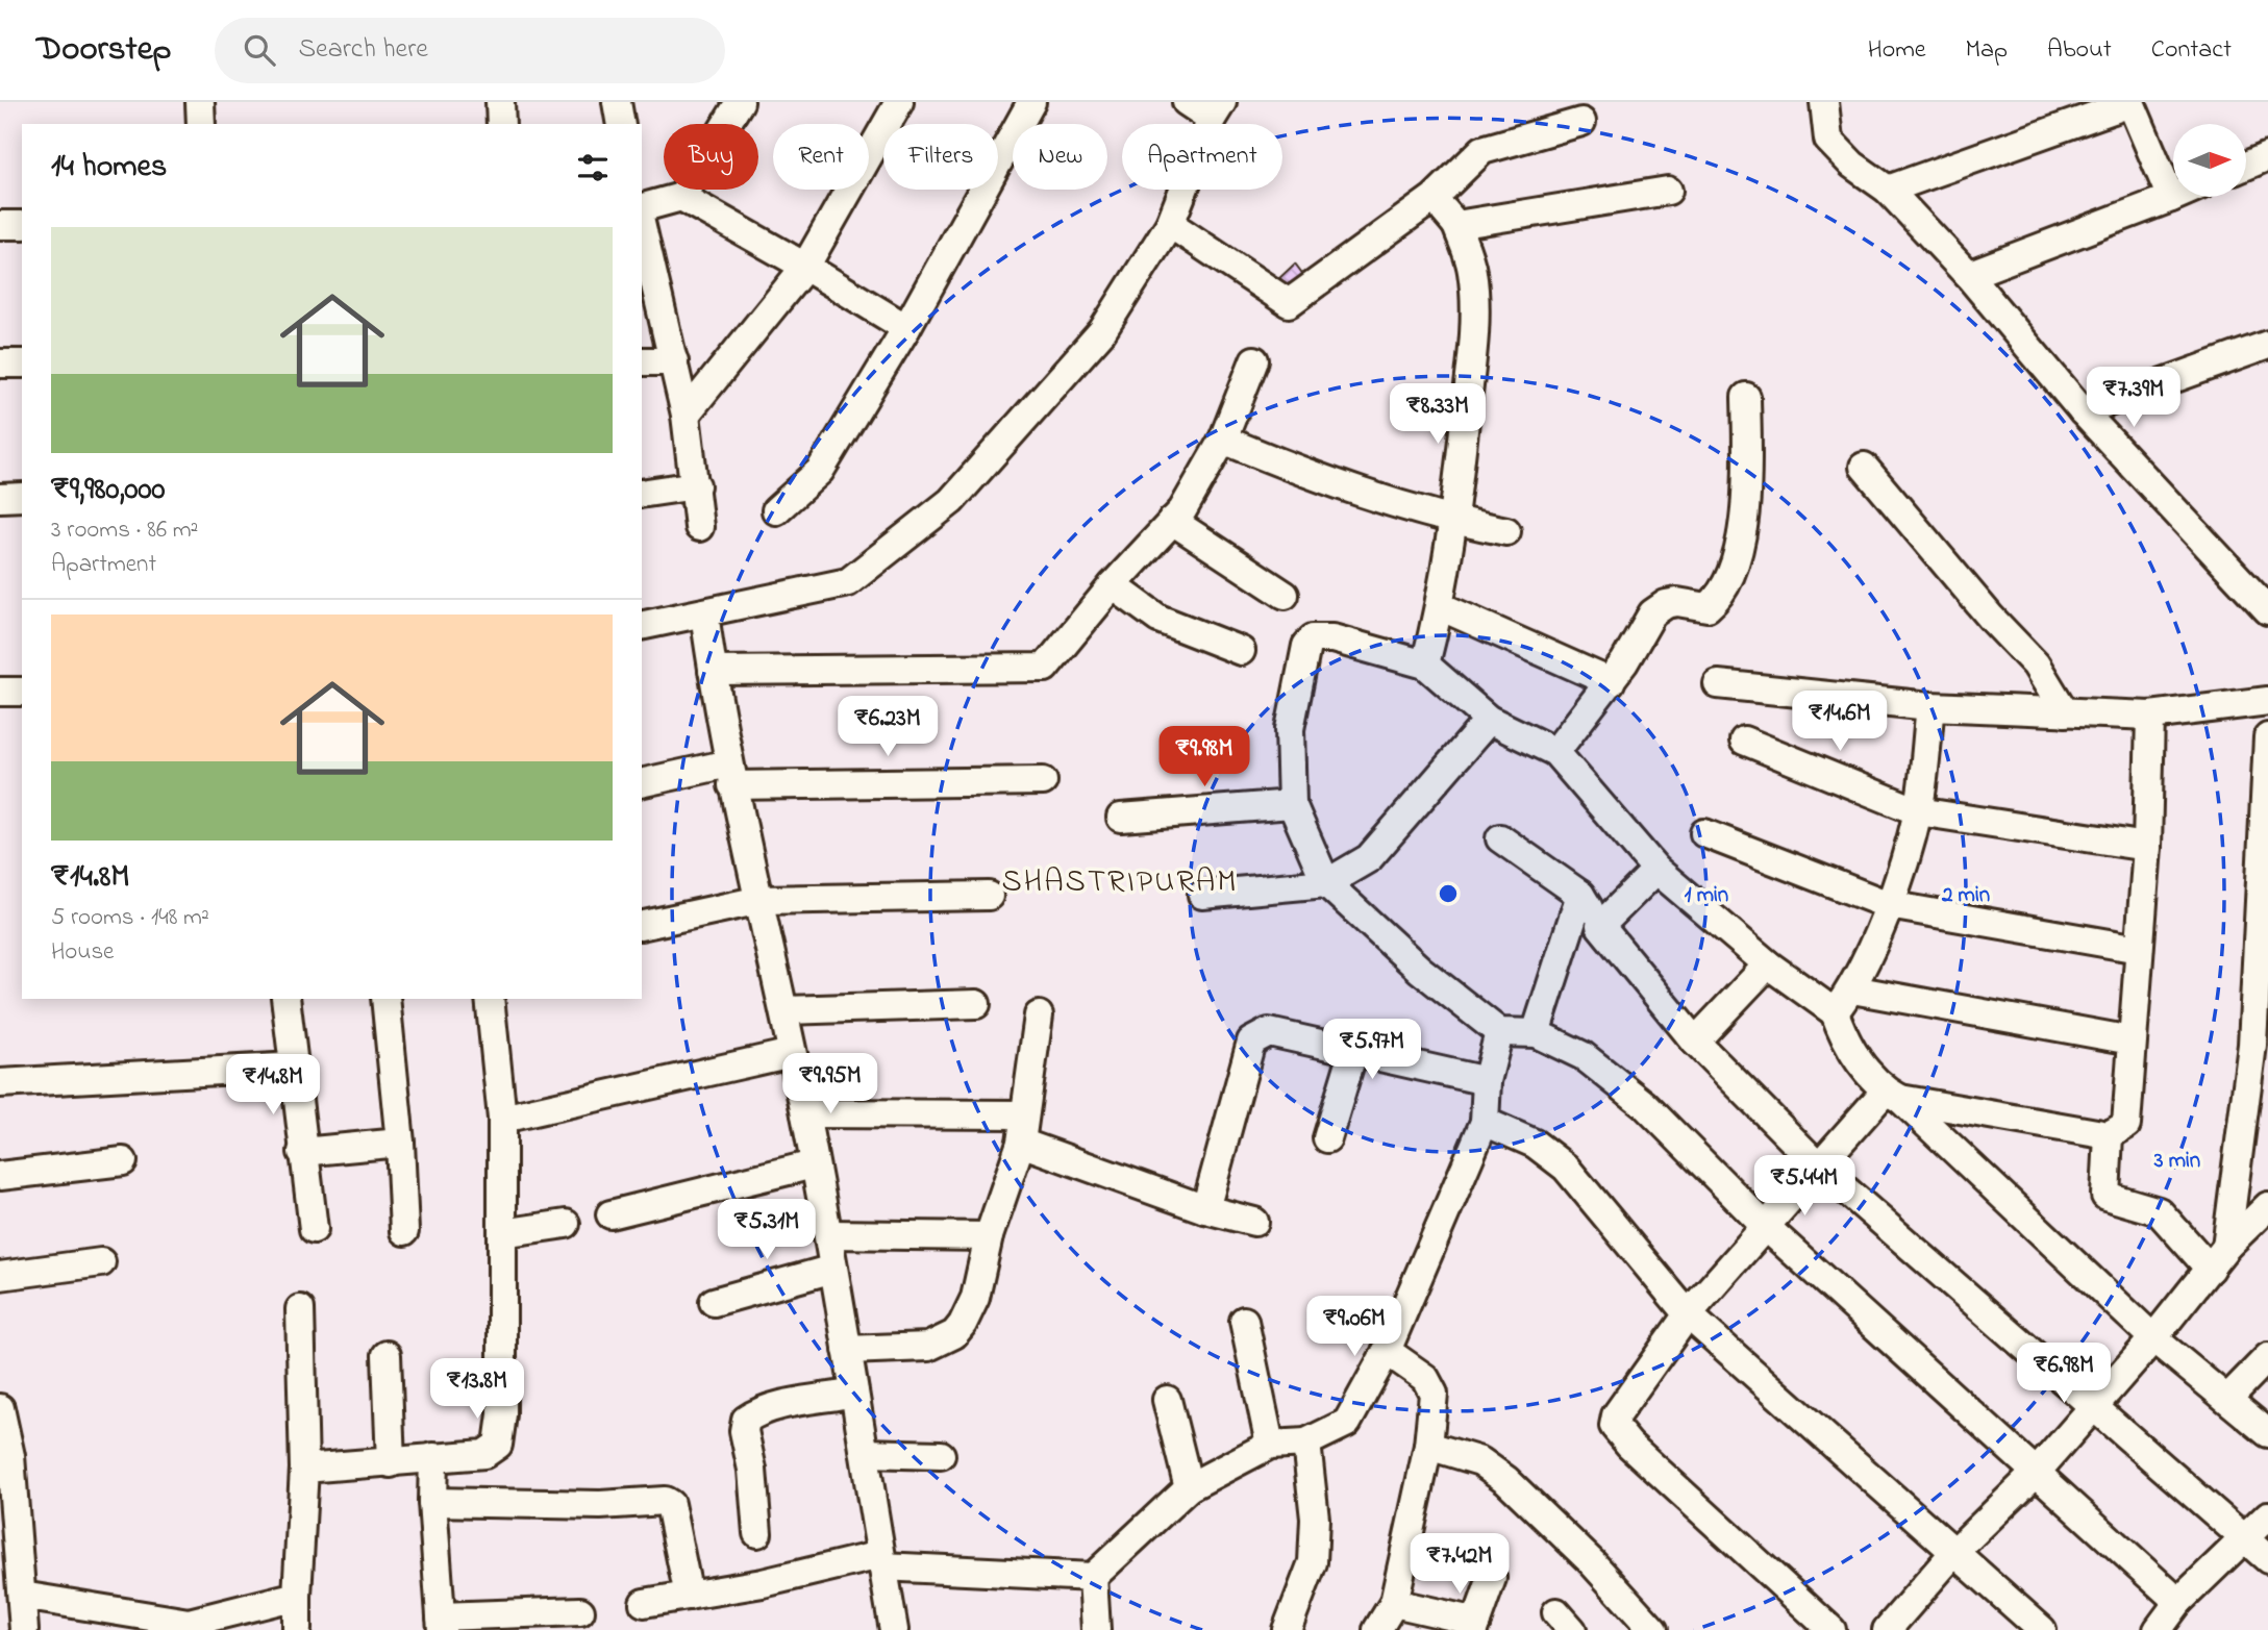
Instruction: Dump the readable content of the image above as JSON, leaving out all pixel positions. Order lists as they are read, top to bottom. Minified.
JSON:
{"districts":["SHASTRIPURAM"],"north":"right","page":{"header":"Doorstep","search":"Search here","nav":["Home","Map","About","Contact"],"chip":["Buy","Rent","Filters","New","Apartment"],"heading":"14 homes","list":[{"name":"₹9,980,000","note":"3 rooms · 86 m² · Apartment"},{"name":"₹14.8M","note":"5 rooms · 148 m² · House"}],"price":["₹7.39M","₹8.33M","₹14.6M","₹6.23M","₹9.98M","₹5.97M","₹9.95M","₹14.8M","₹5.44M","₹5.31M","₹9.06M","₹6.98M","₹13.8M","₹7.42M"]},"rings":["1 min","2 min","3 min"]}
